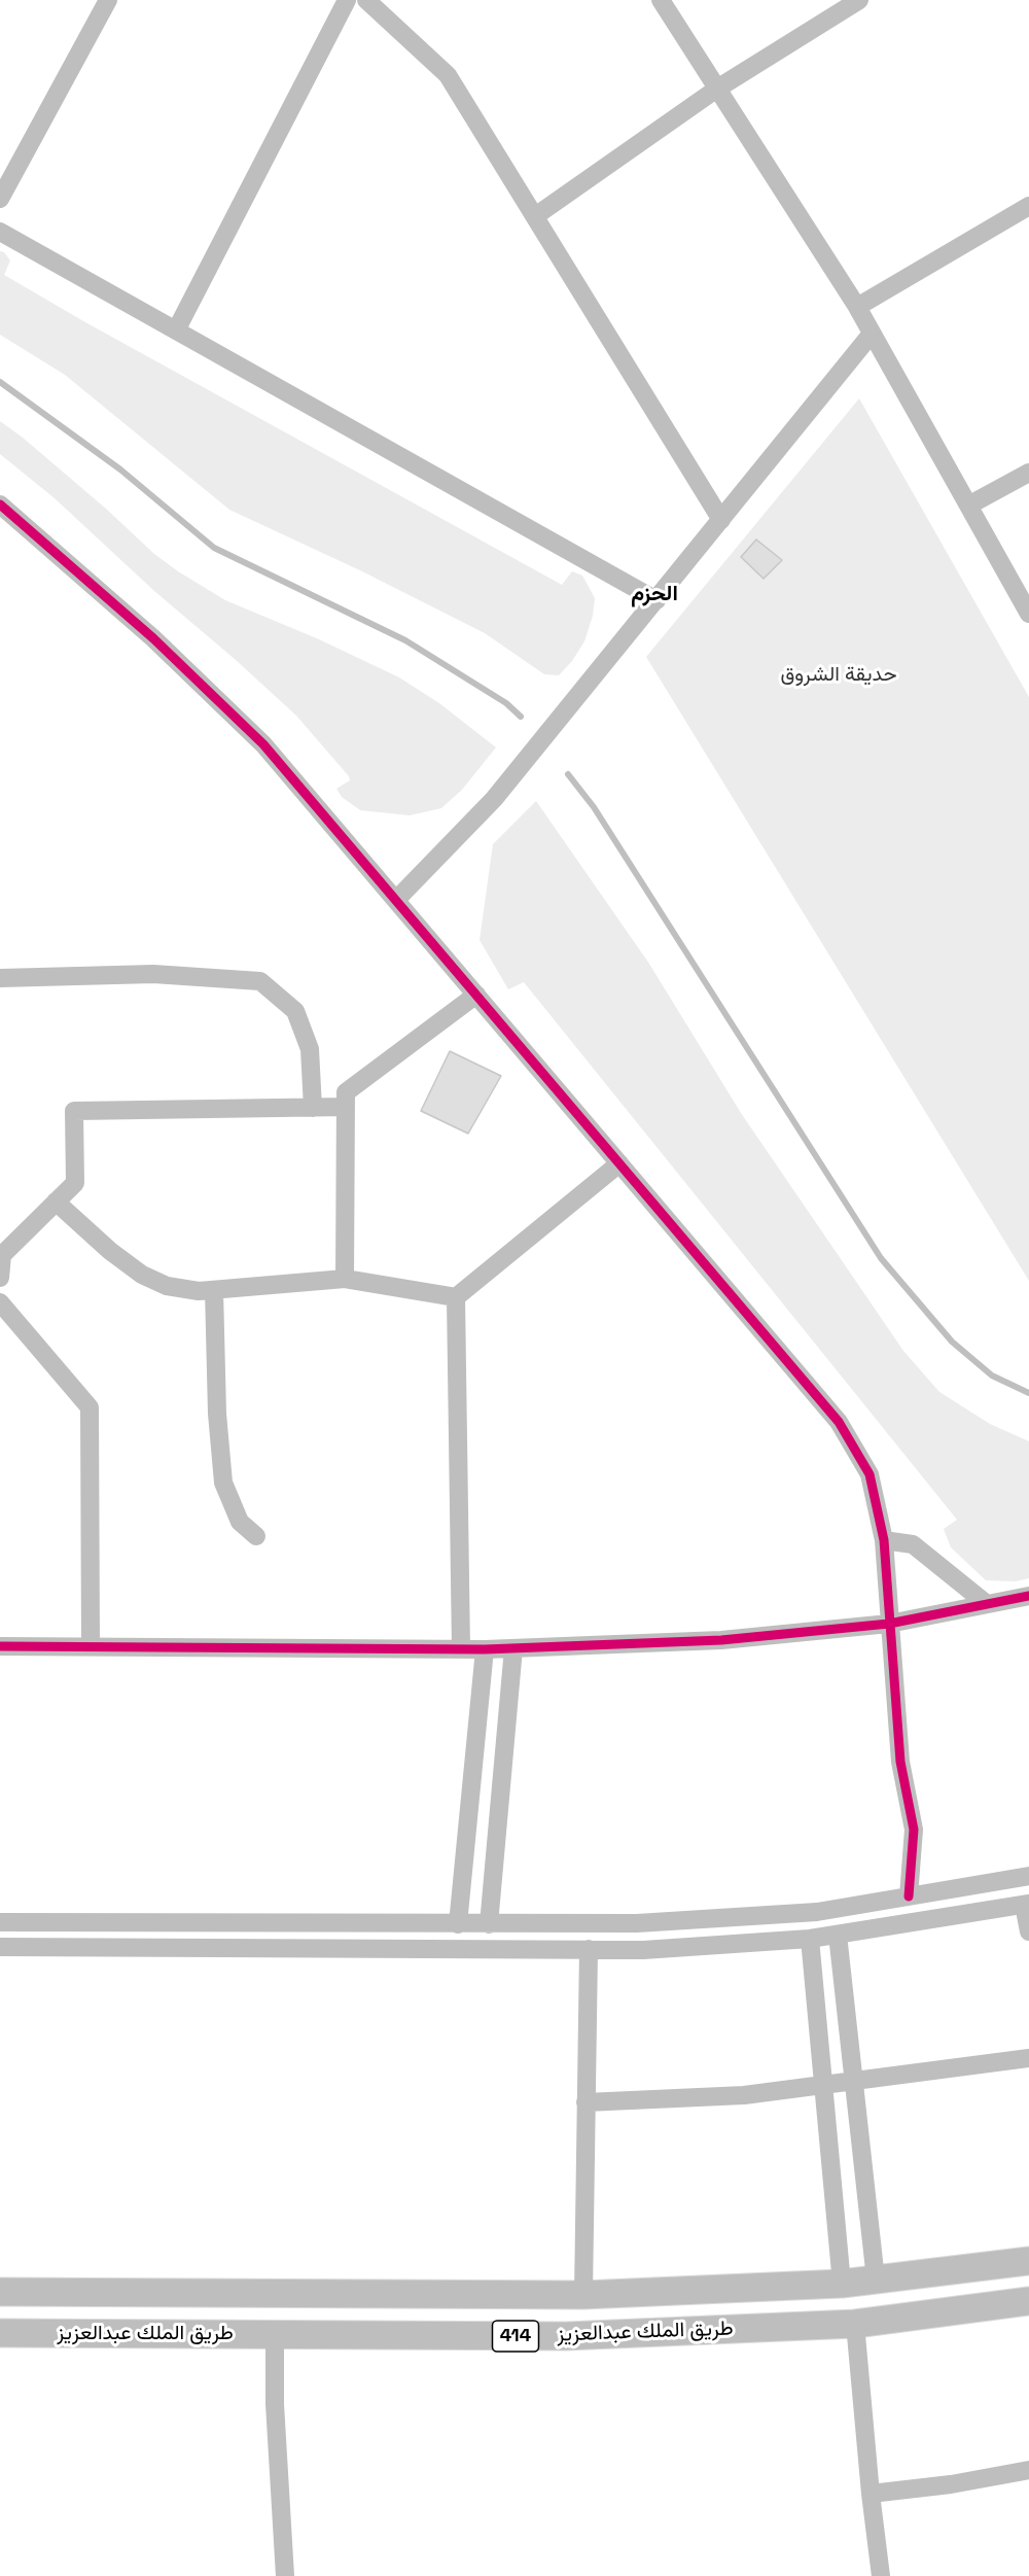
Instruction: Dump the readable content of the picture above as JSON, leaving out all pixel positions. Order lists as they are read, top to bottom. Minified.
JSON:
{"streets":{"highway":["طريق الملك عبدالعزيز","414"]},"districts":["الحزم"],"parks":["حديقة الشروق"]}
